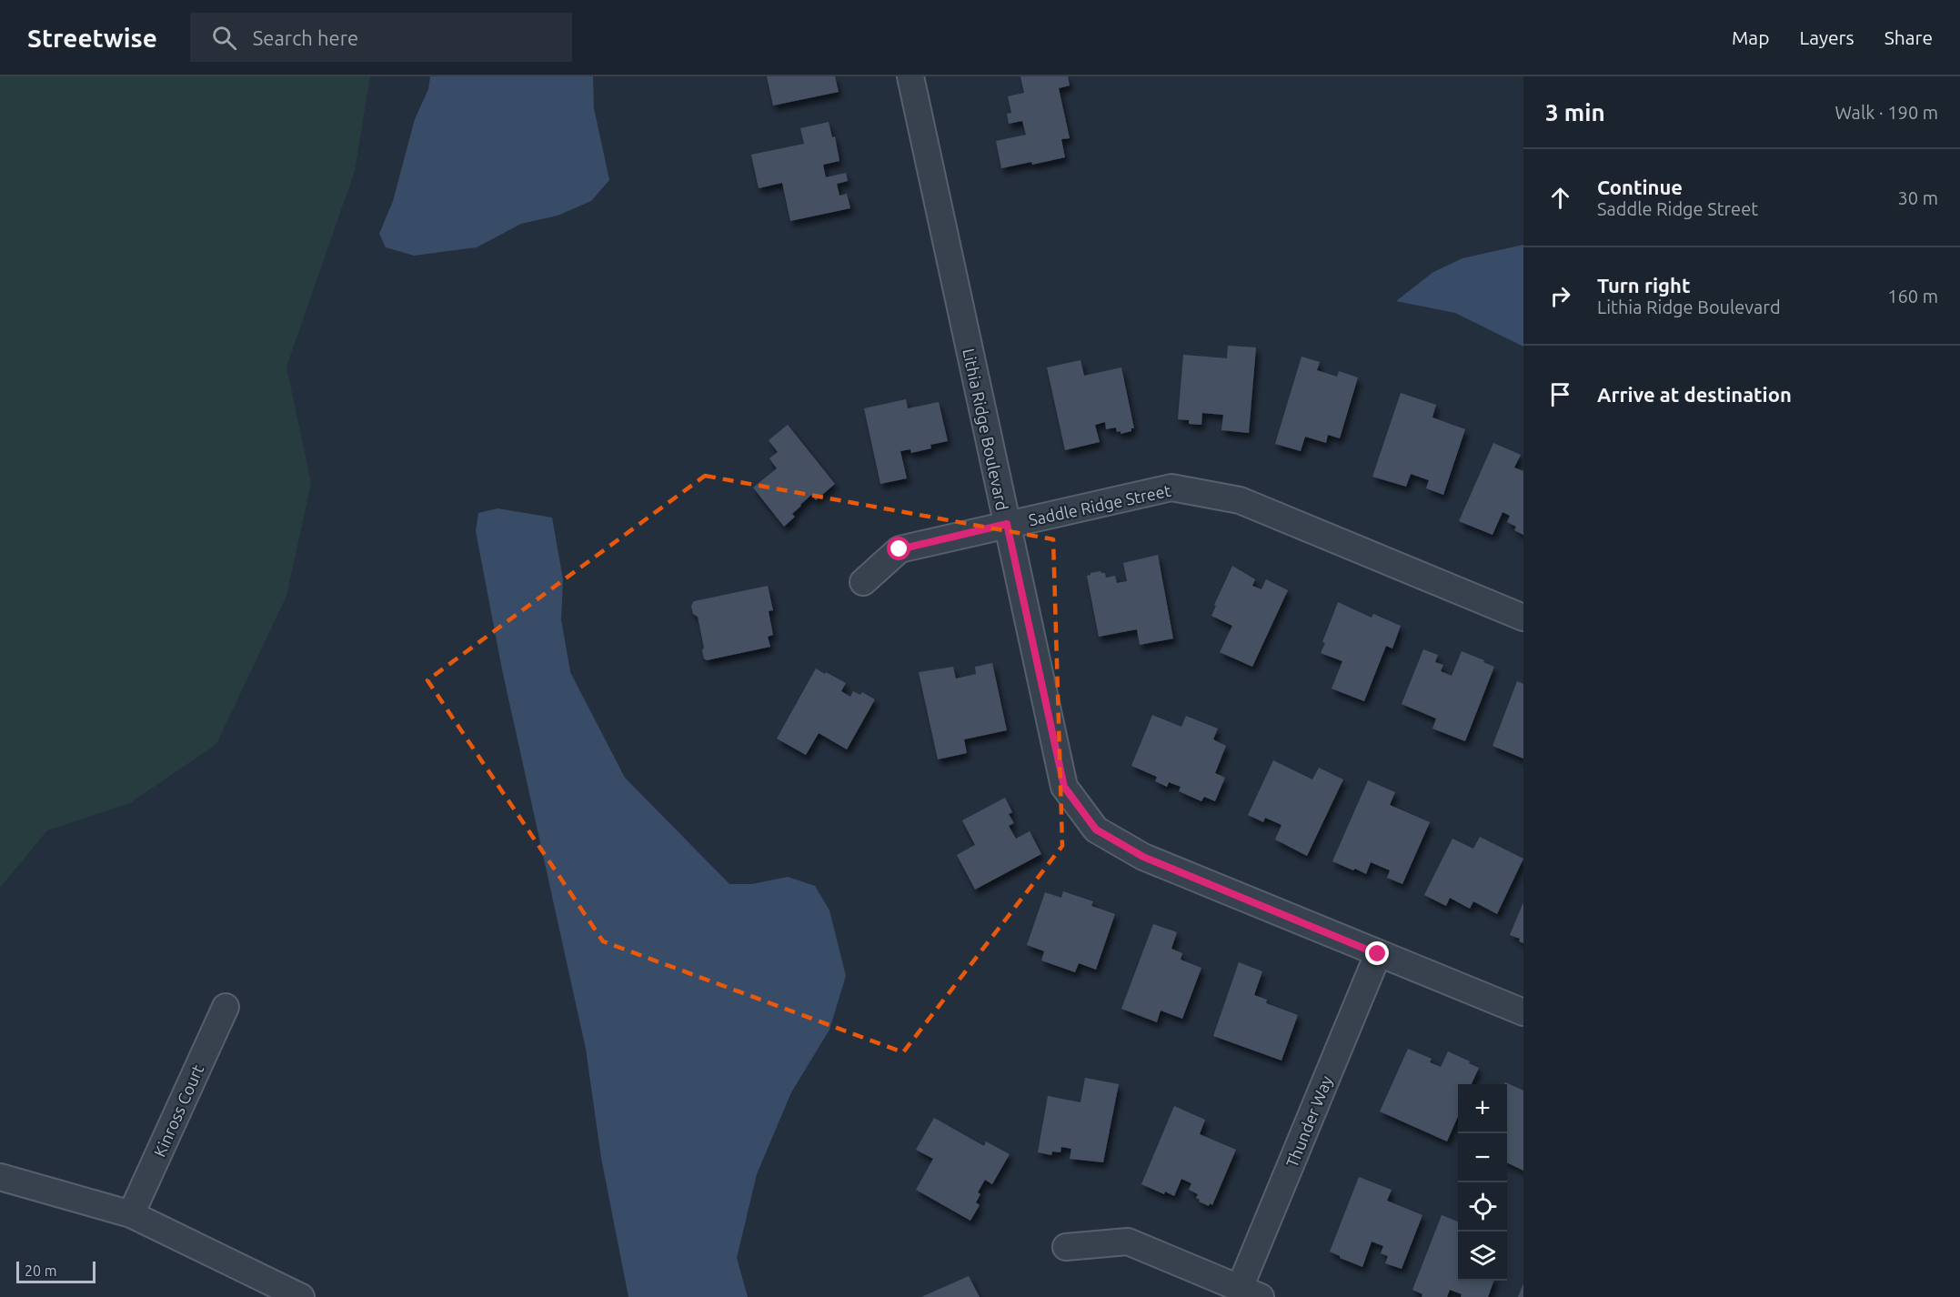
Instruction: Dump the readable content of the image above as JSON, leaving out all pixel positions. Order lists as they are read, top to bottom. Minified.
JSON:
{"streets":{"street":["Lithia Ridge Boulevard","Saddle Ridge Street","Kinross Court","Thunder Way"]},"crossings":[["Lithia Ridge Boulevard","Saddle Ridge Street"],["Lithia Ridge Boulevard","Thunder Way"]],"scale_bar":"20 m","page":{"header":"Streetwise","search":"Search here","nav":["Map","Layers","Share"],"heading":["3 min","Walk · 190 m"],"list":[["Continue","Saddle Ridge Street","30 m"],["Turn right","Lithia Ridge Boulevard","160 m"],"Arrive at destination"],"map_buttons":["+","−"],"scale":"20 m"}}
